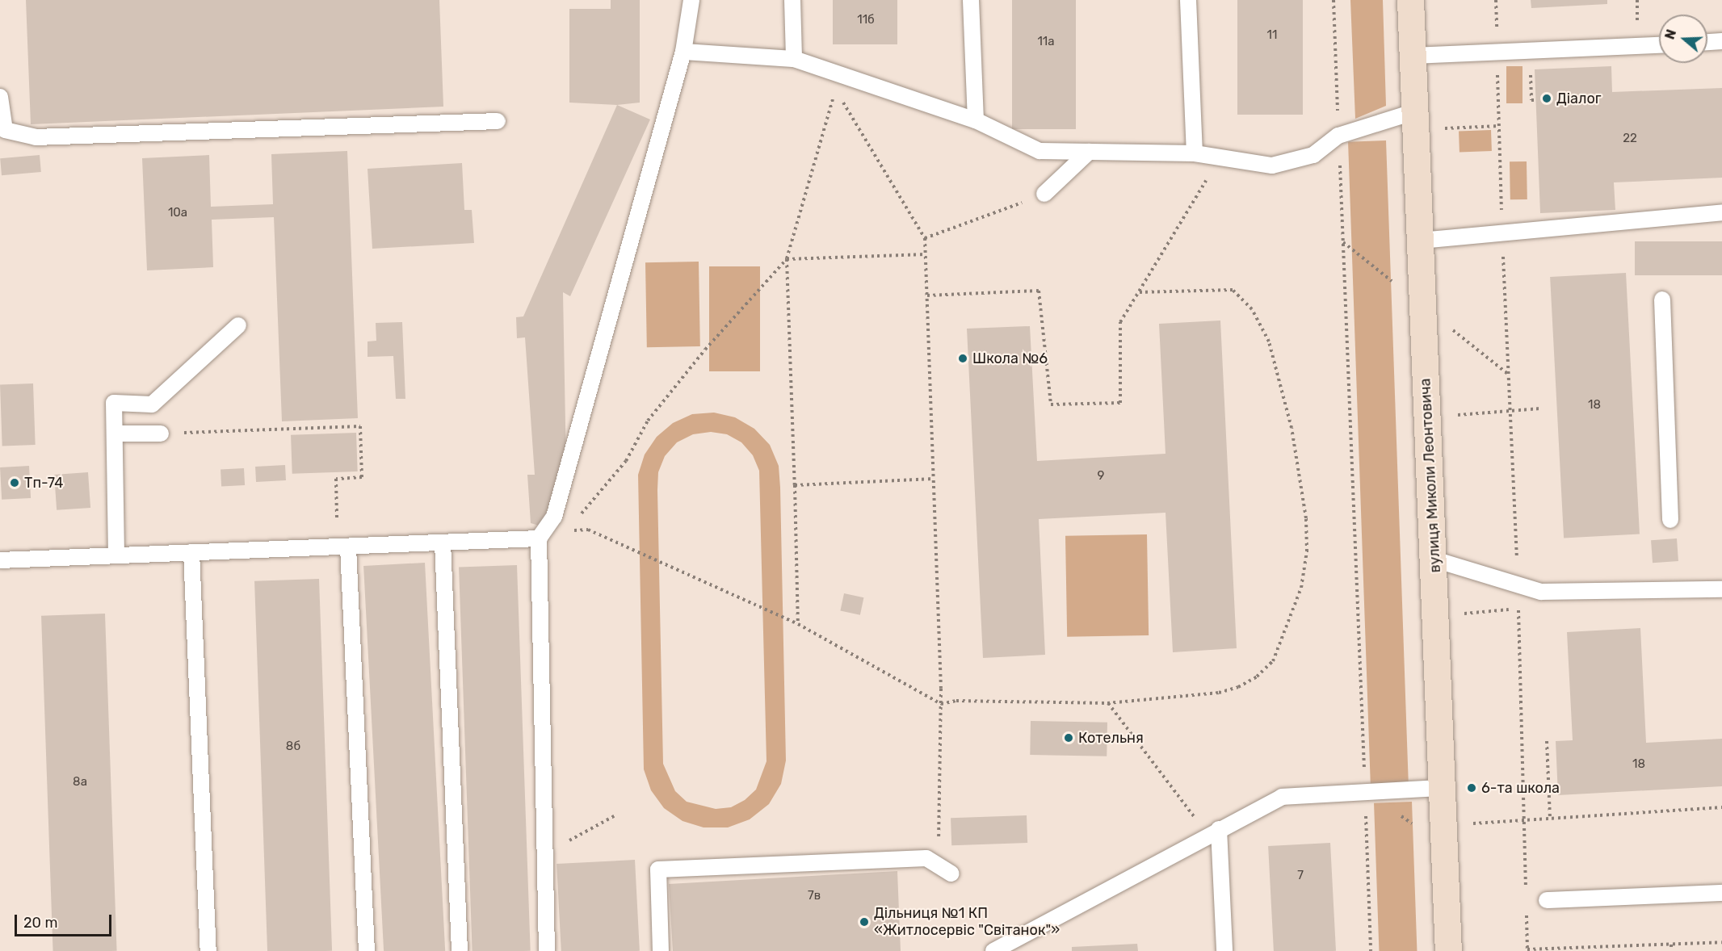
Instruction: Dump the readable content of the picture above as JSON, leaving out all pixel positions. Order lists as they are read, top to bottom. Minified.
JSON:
{"streets":{"street":["вулиця Миколи Леонтовича"]},"places":["Діалог","Школа №6","Тп-74","Котельня","6-та школа","Дільниця №1 КП «Житлосервіс \"Світанок\"»"],"house_numbers":["11б","11","11а","22","10а","18","9","8б","18","8а","7","7в"],"scale_bar":"20 m","north":"left"}
